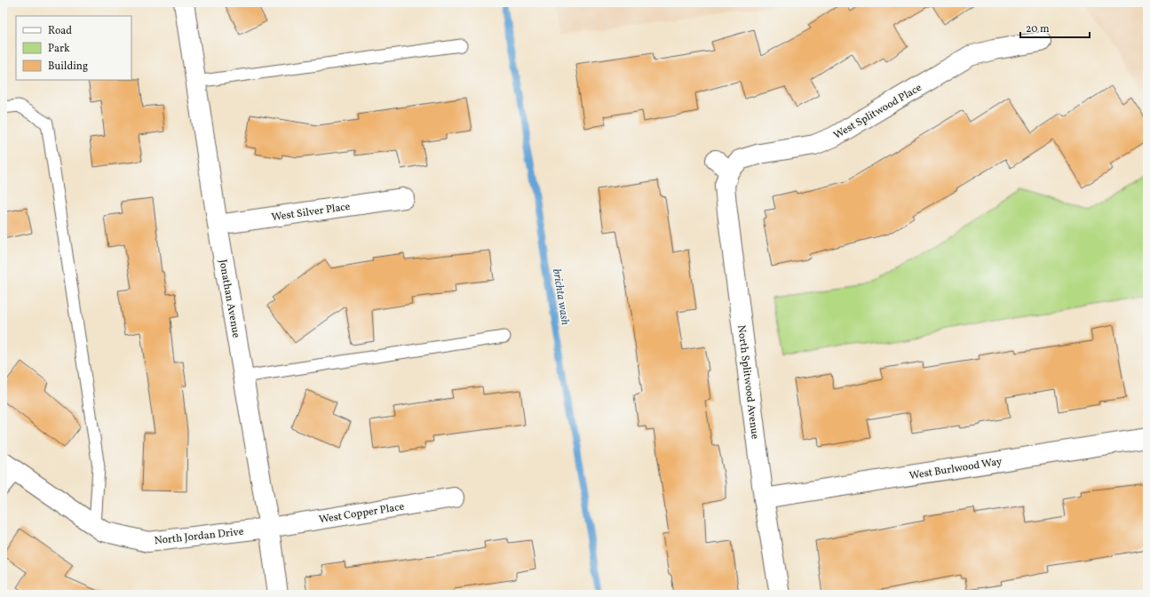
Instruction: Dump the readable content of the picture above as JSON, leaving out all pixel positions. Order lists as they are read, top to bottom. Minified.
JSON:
{"streets":{"street":["West Splitwood Place","West Silver Place","Jonathan Avenue","North Splitwood Avenue","West Burlwood Way","West Copper Place","North Jordan Drive"]},"crossings":[["West Splitwood Place","North Splitwood Avenue"],["West Silver Place","Jonathan Avenue"],["Jonathan Avenue","West Copper Place"],["Jonathan Avenue","North Jordan Drive"],["North Splitwood Avenue","West Burlwood Way"],["West Copper Place","North Jordan Drive"]],"water":["brichta wash"],"legend":["Road","Park","Building"],"scale_bar":"20 m"}
